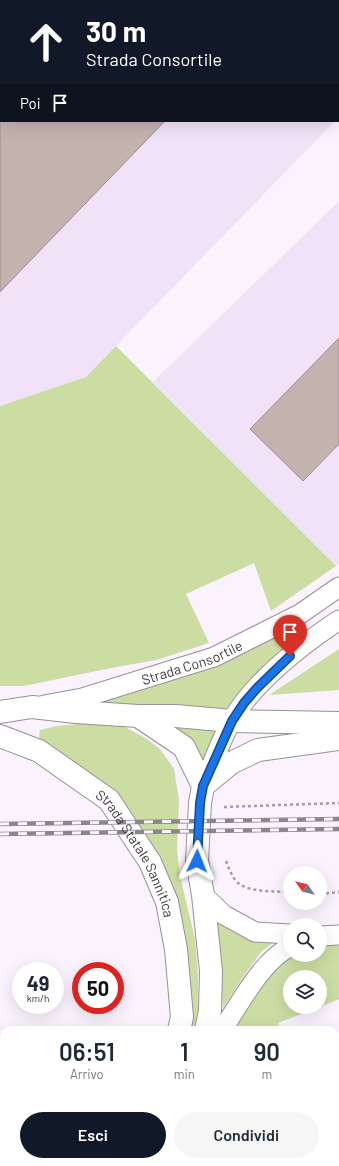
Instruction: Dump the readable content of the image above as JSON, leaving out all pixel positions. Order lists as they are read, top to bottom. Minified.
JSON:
{"streets":{"main road":["Strada Statale Sannitica"],"street":["Strada Consortile"]},"north":"top left","page":{"turn":["30 m","Strada Consortile"],"then":"Poi","speed":"49 km/h","limit":"50","eta":["06:51","Arrivo","1","min","90","m"],"buttons":["Esci","Condividi"]}}
